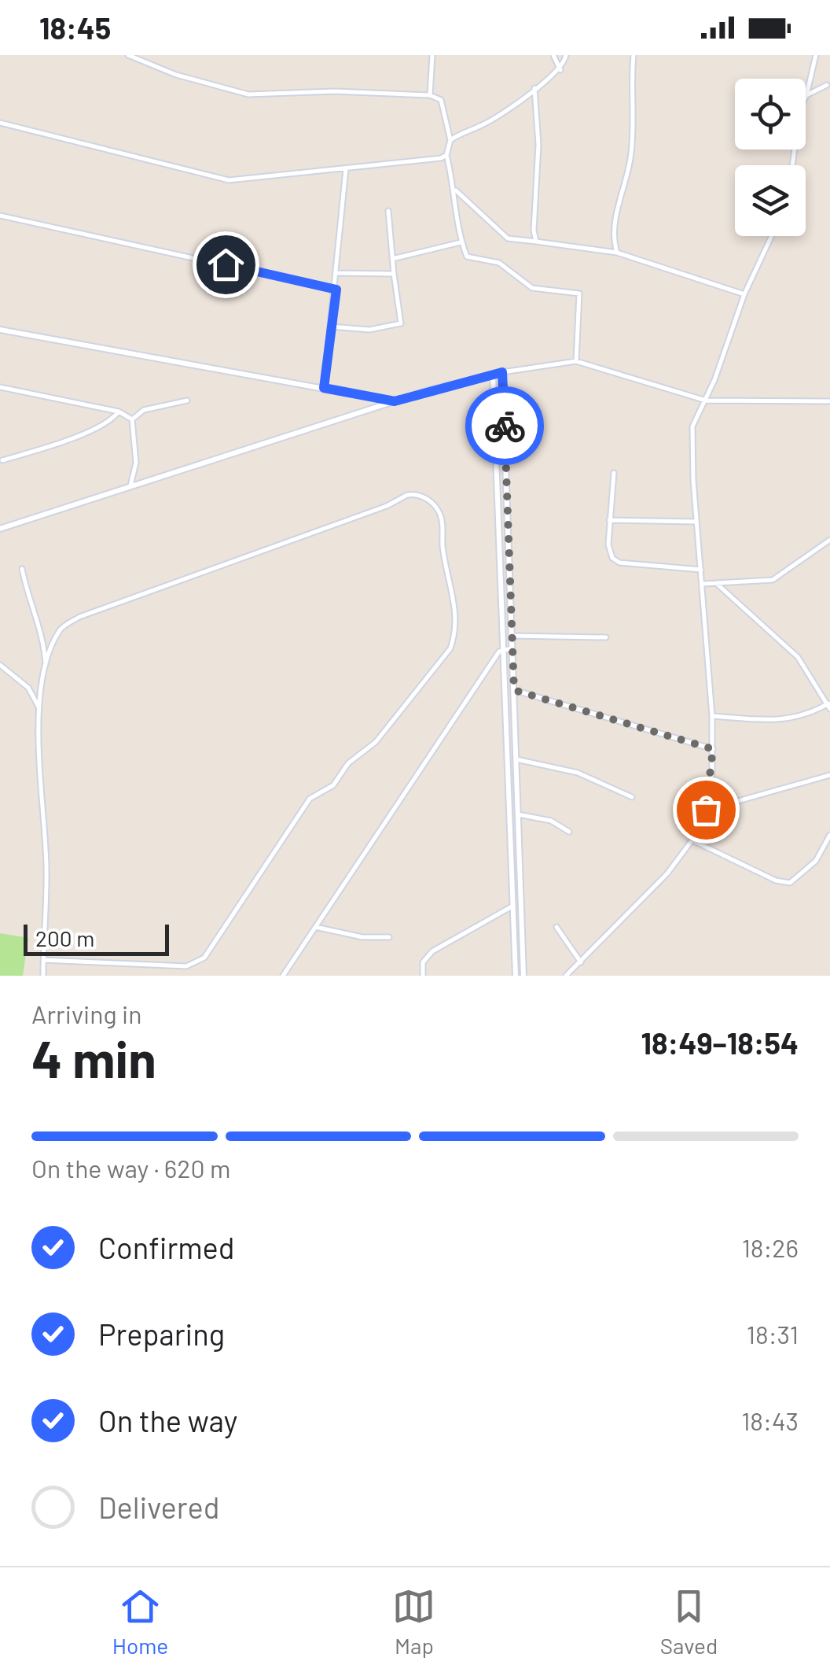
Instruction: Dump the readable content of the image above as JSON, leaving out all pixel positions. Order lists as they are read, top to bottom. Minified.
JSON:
{"scale_bar":"200 m","page":{"status":"18:45","scale":"200 m","heading":["4 min","Arriving in","18:49–18:54"],"bar":"On the way · 620 m","list":[["Confirmed","18:26"],["Preparing","18:31"],["On the way","18:43"],"Delivered"],"tabs":["Home","Map","Saved"]}}
